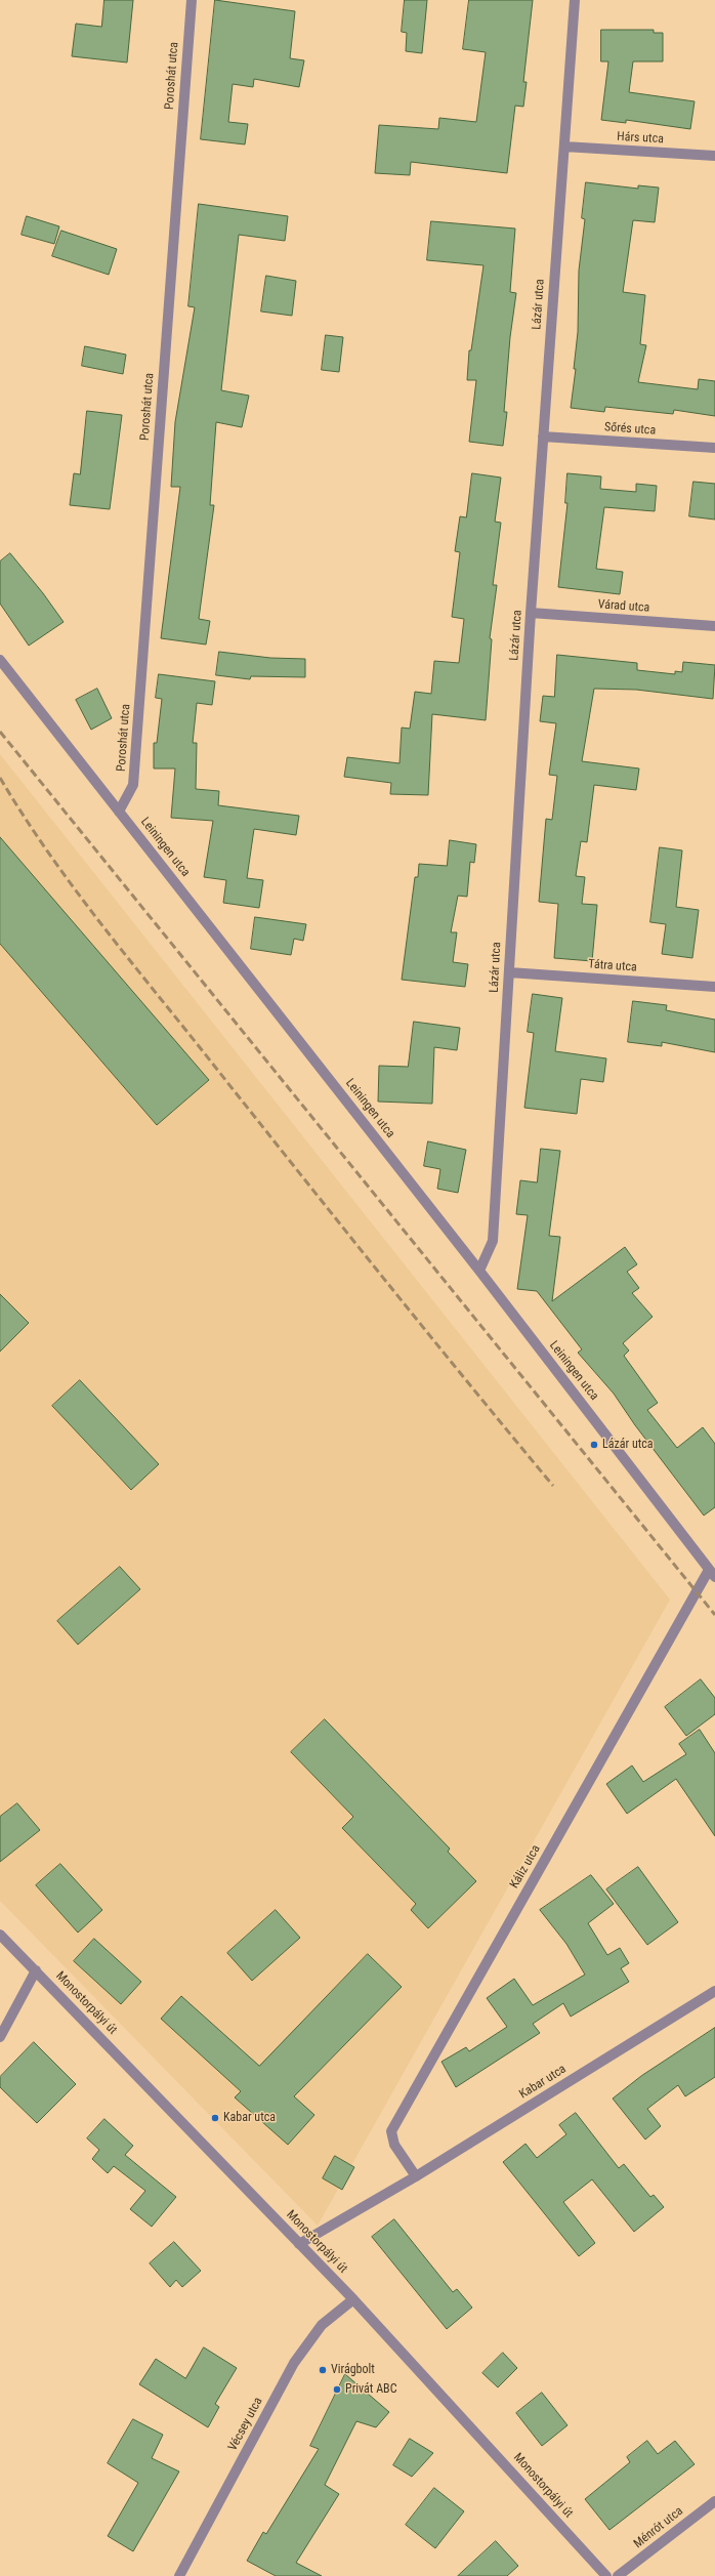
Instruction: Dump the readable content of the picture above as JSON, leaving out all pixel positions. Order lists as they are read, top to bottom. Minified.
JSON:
{"streets":{"street":["Poroshát utca","Hárs utca","Lázár utca","Sőrés utca","Várad utca","Leiningen utca","Tátra utca","Káliz utca","Monostorpályi út","Kabar utca","Vécsey utca","Ménrót utca"]},"crossings":[["Poroshát utca","Leiningen utca"],["Hárs utca","Lázár utca"],["Lázár utca","Sőrés utca"],["Lázár utca","Várad utca"],["Lázár utca","Leiningen utca"],["Lázár utca","Tátra utca"],["Leiningen utca","Káliz utca"],["Káliz utca","Kabar utca"],["Monostorpályi út","Kabar utca"],["Monostorpályi út","Vécsey utca"]],"places":["Lázár utca","Kabar utca","Virágbolt","Privát ABC"]}
